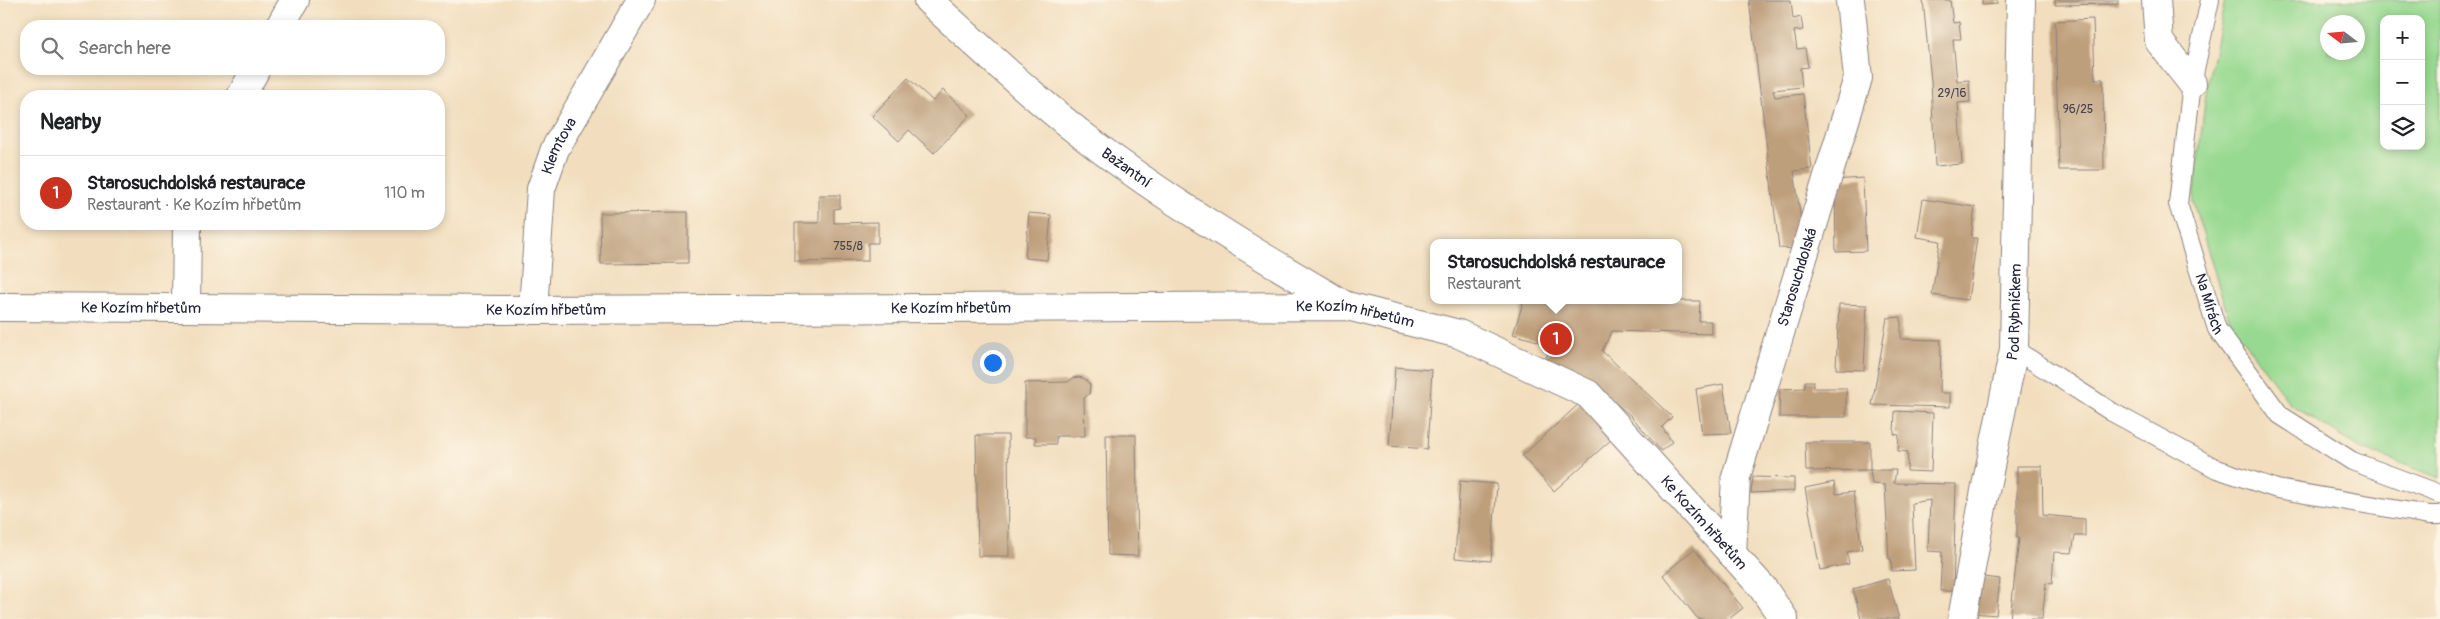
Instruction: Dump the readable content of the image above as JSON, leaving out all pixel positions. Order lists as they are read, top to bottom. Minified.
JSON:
{"streets":{"street":["Klemtova","Bažantní","Starosuchdolská","Ke Kozím hřbetům","Pod Rybníčkem"],"lane":["Na Mírách"]},"crossings":[["Klemtova","Ke Kozím hřbetům"],["Bažantní","Ke Kozím hřbetům"],["Starosuchdolská","Ke Kozím hřbetům"]],"house_numbers":["29/16","96/25","755/8"],"north":"left","page":{"map_buttons":["+","−"],"search":"Search here","heading":"Nearby","list":[{"mark":"1","name":"Starosuchdolská restaurace","note":"Restaurant · Ke Kozím hřbetům","value":"110 m"}],"popup":["Starosuchdolská restaurace","Restaurant"],"pins":"1"}}
